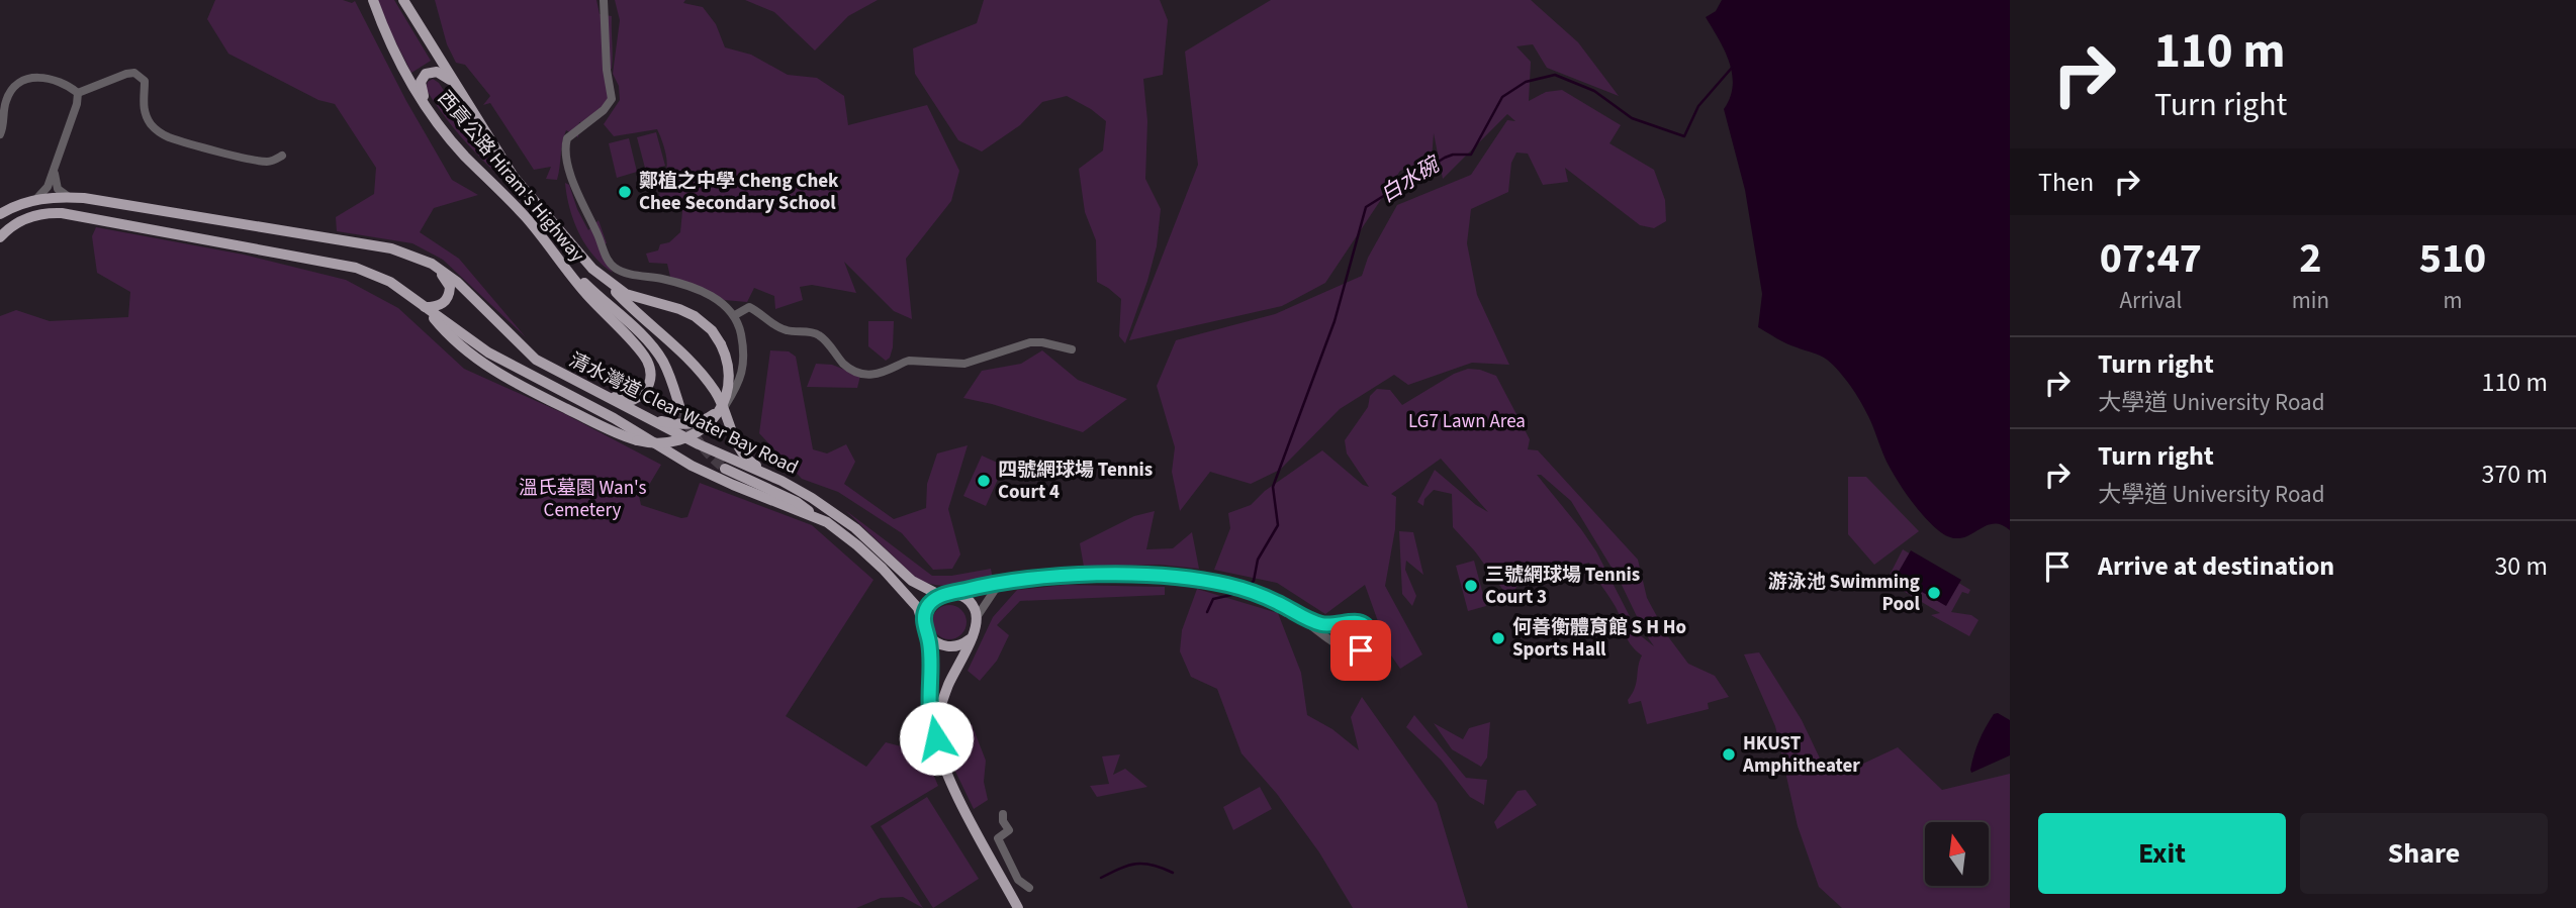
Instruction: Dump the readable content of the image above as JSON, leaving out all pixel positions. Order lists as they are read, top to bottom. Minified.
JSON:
{"streets":{"main road":["西貢公路 Hiram's Highway","清水灣道 Clear Water Bay Road"]},"crossings":[["西貢公路 Hiram's Highway","清水灣道 Clear Water Bay Road"]],"water":["白水碗"],"parks":["LG7 Lawn Area","溫氏墓園 Wan's Cemetery"],"places":["鄭植之中學 Cheng Chek Chee Secondary School","四號網球場 Tennis Court 4","三號網球場 Tennis Court 3","游泳池 Swimming Pool","何善衡體育館 S H Ho Sports Hall","HKUST Amphitheater"],"north":"top","page":{"turn":["110 m","Turn right"],"then":"Then","eta":["07:47","Arrival","2","min","510","m"],"list":[{"name":"Turn right","note":"大學道 University Road","value":"110 m"},{"name":"Turn right","note":"大學道 University Road","value":"370 m"},{"name":"Arrive at destination","value":"30 m"}],"buttons":["Exit","Share"]}}
